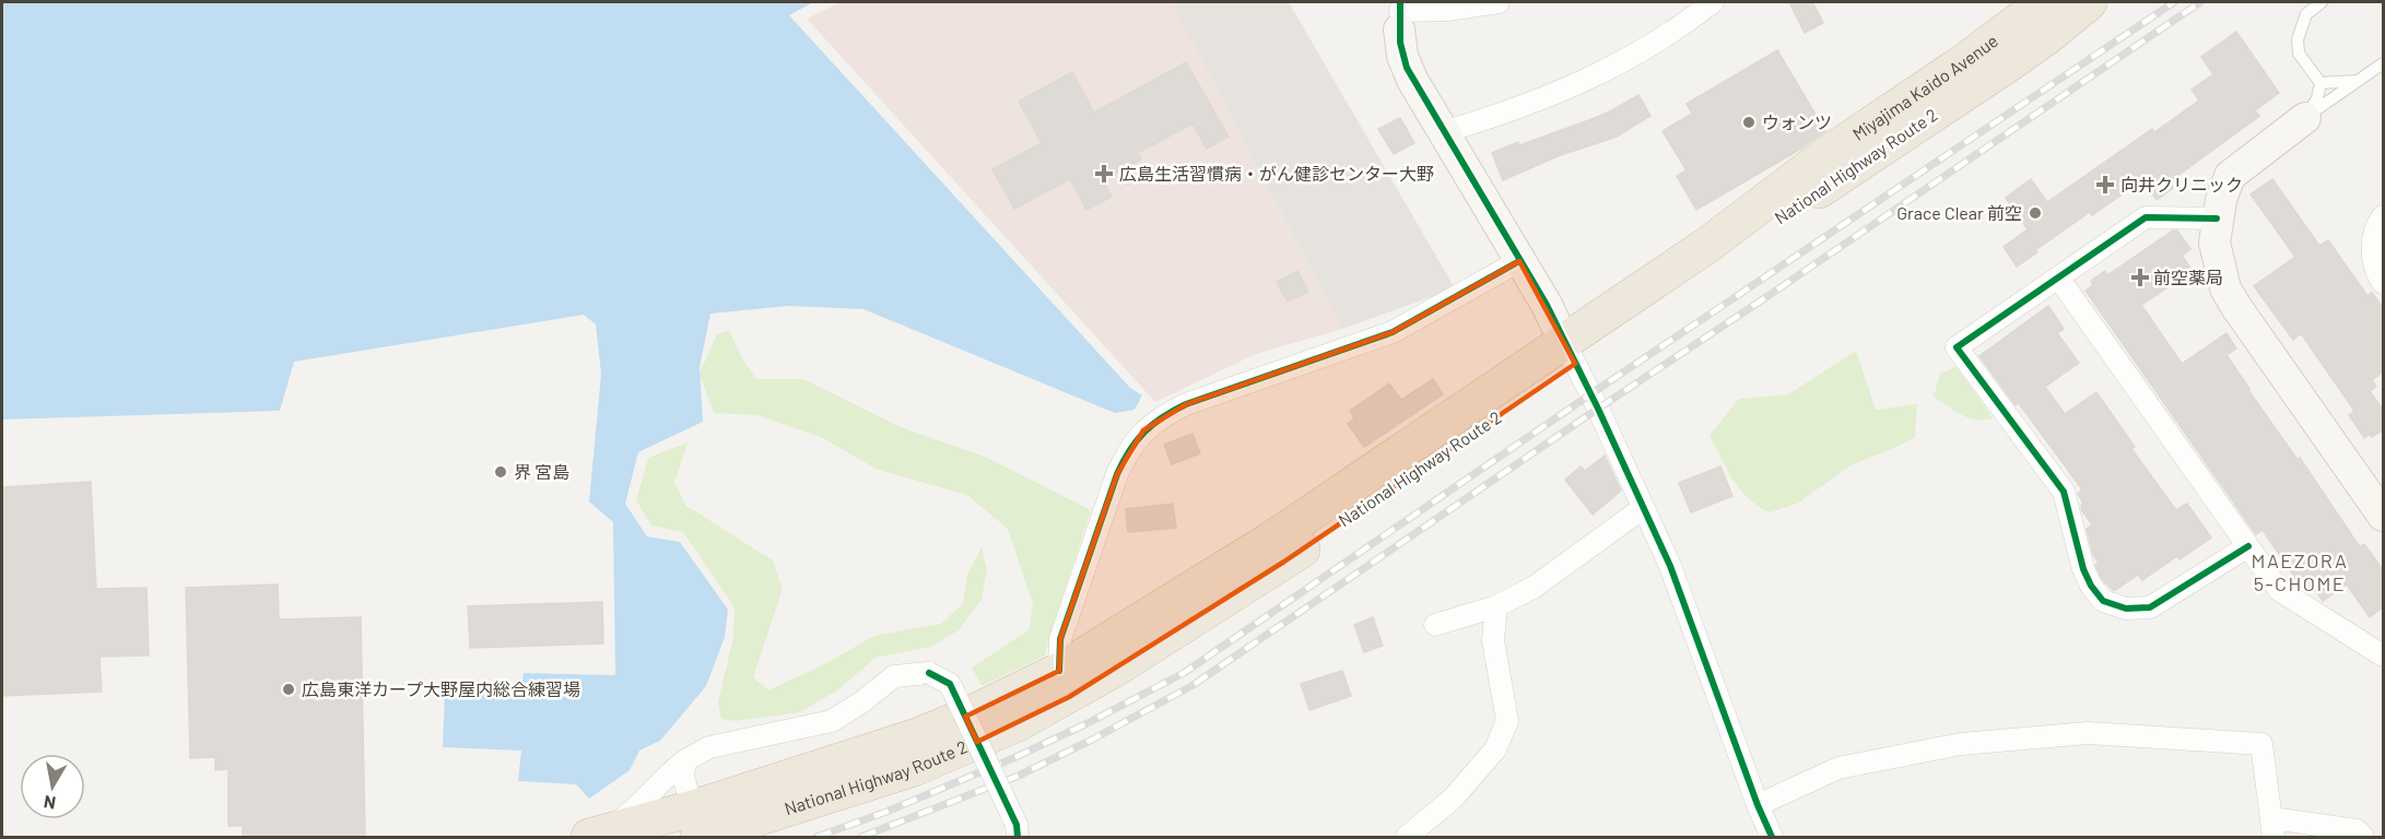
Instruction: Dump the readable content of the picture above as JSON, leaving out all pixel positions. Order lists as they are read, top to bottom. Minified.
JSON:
{"streets":{"highway":["Miyajima Kaido Avenue","National Highway Route 2"]},"crossings":[["Miyajima Kaido Avenue","National Highway Route 2"]],"districts":["MAEZORA 5-CHOME"],"places":{"other":["ウォンツ","Grace Clear 前空","界 宮島","広島東洋カープ大野屋内総合練習場"],"health":["広島生活習慣病・がん健診センター大野","向井クリニック","前空薬局"]},"north":"bottom"}
